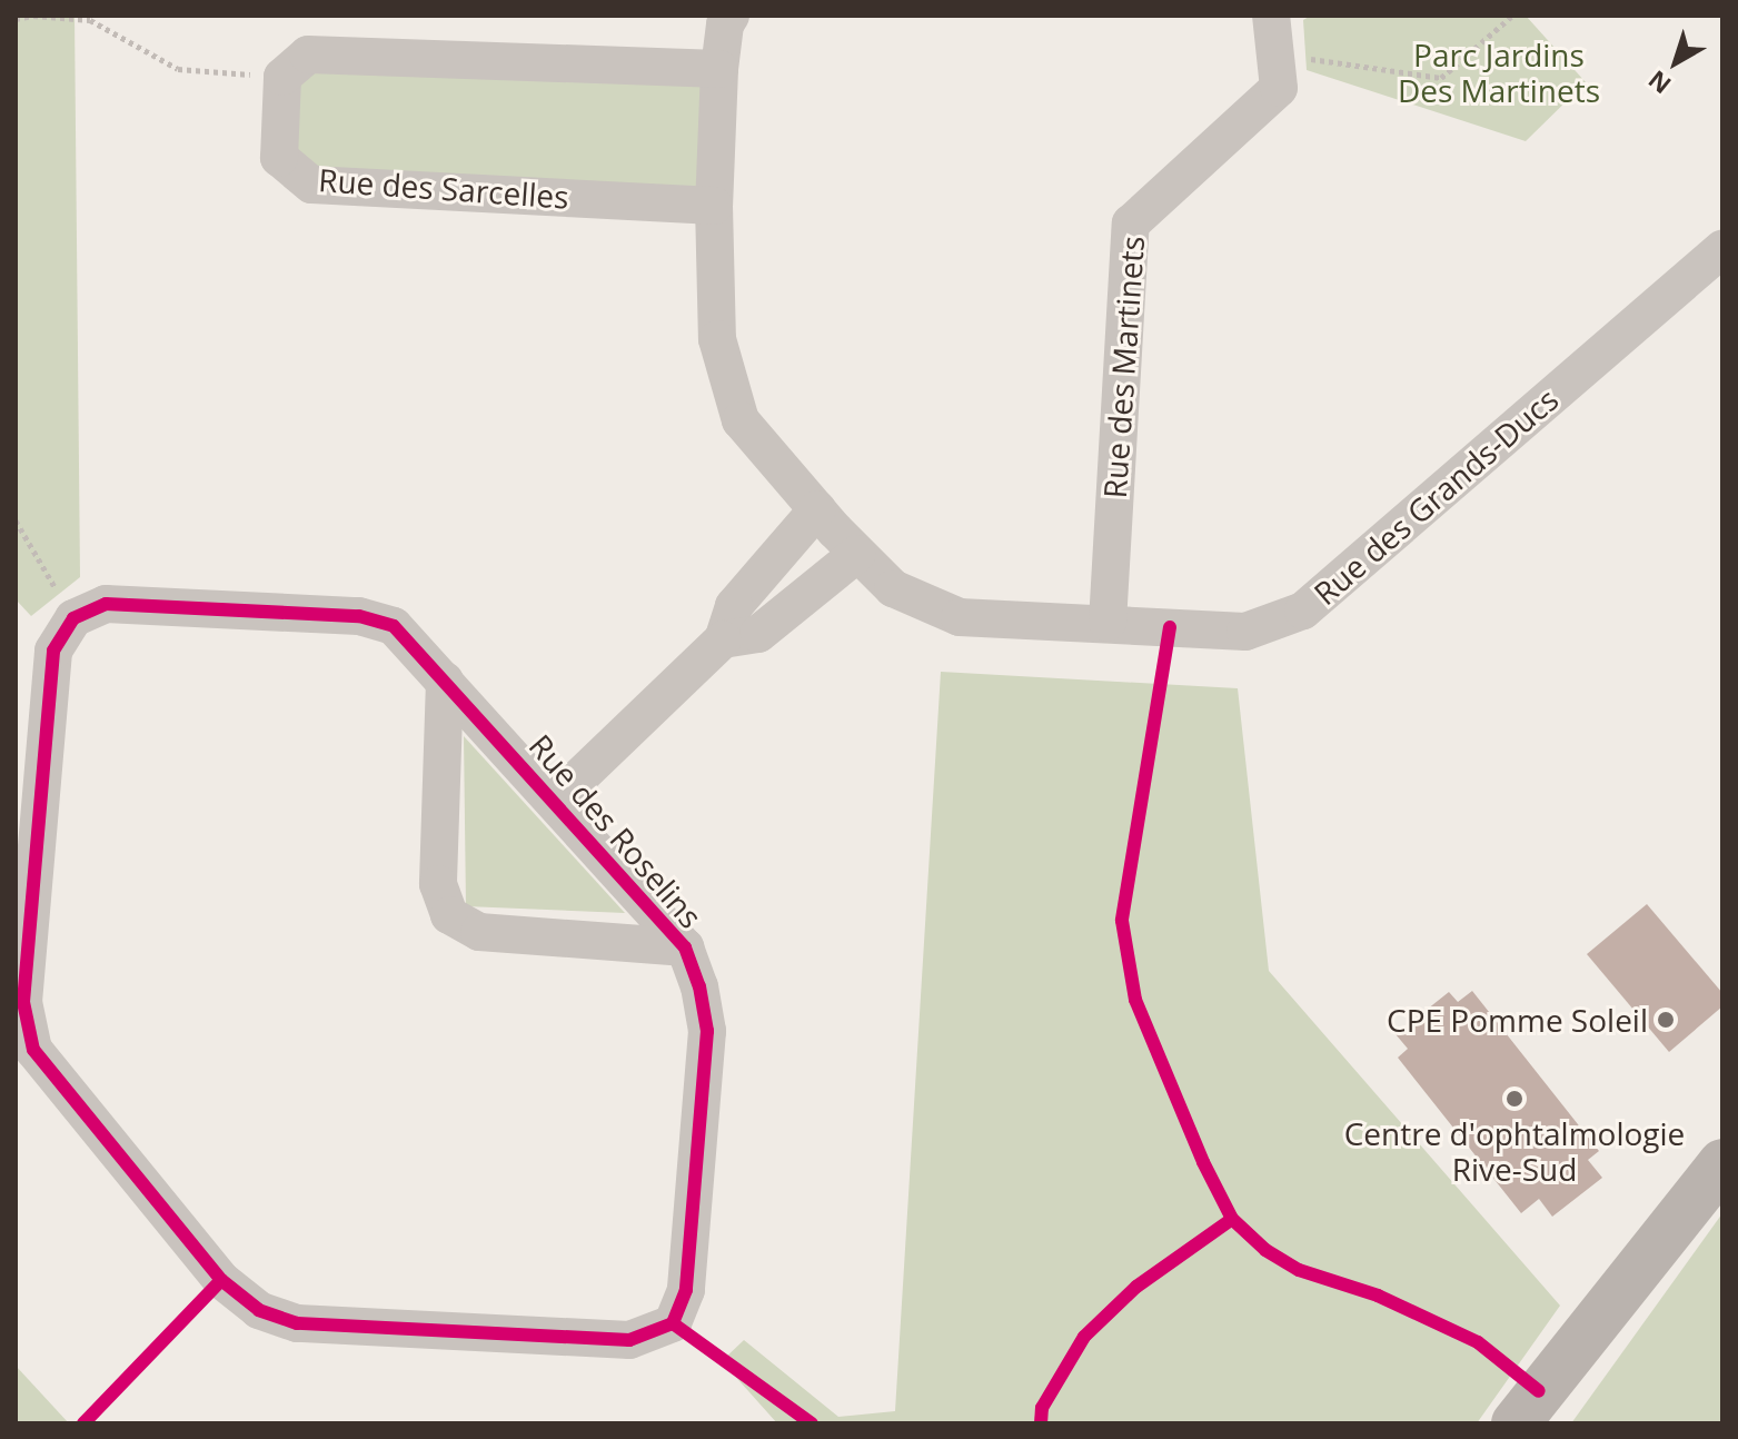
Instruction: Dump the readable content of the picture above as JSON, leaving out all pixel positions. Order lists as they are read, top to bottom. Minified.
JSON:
{"streets":{"street":["Rue des Sarcelles","Rue des Martinets","Rue des Grands-Ducs","Rue des Roselins"]},"crossings":[["Rue des Sarcelles","Rue des Grands-Ducs"],["Rue des Martinets","Rue des Grands-Ducs"],["Rue des Grands-Ducs","Rue des Roselins"]],"parks":["Parc Jardins Des Martinets"],"places":["CPE Pomme Soleil","Centre d'ophtalmologie Rive-Sud"],"north":"bottom left"}
